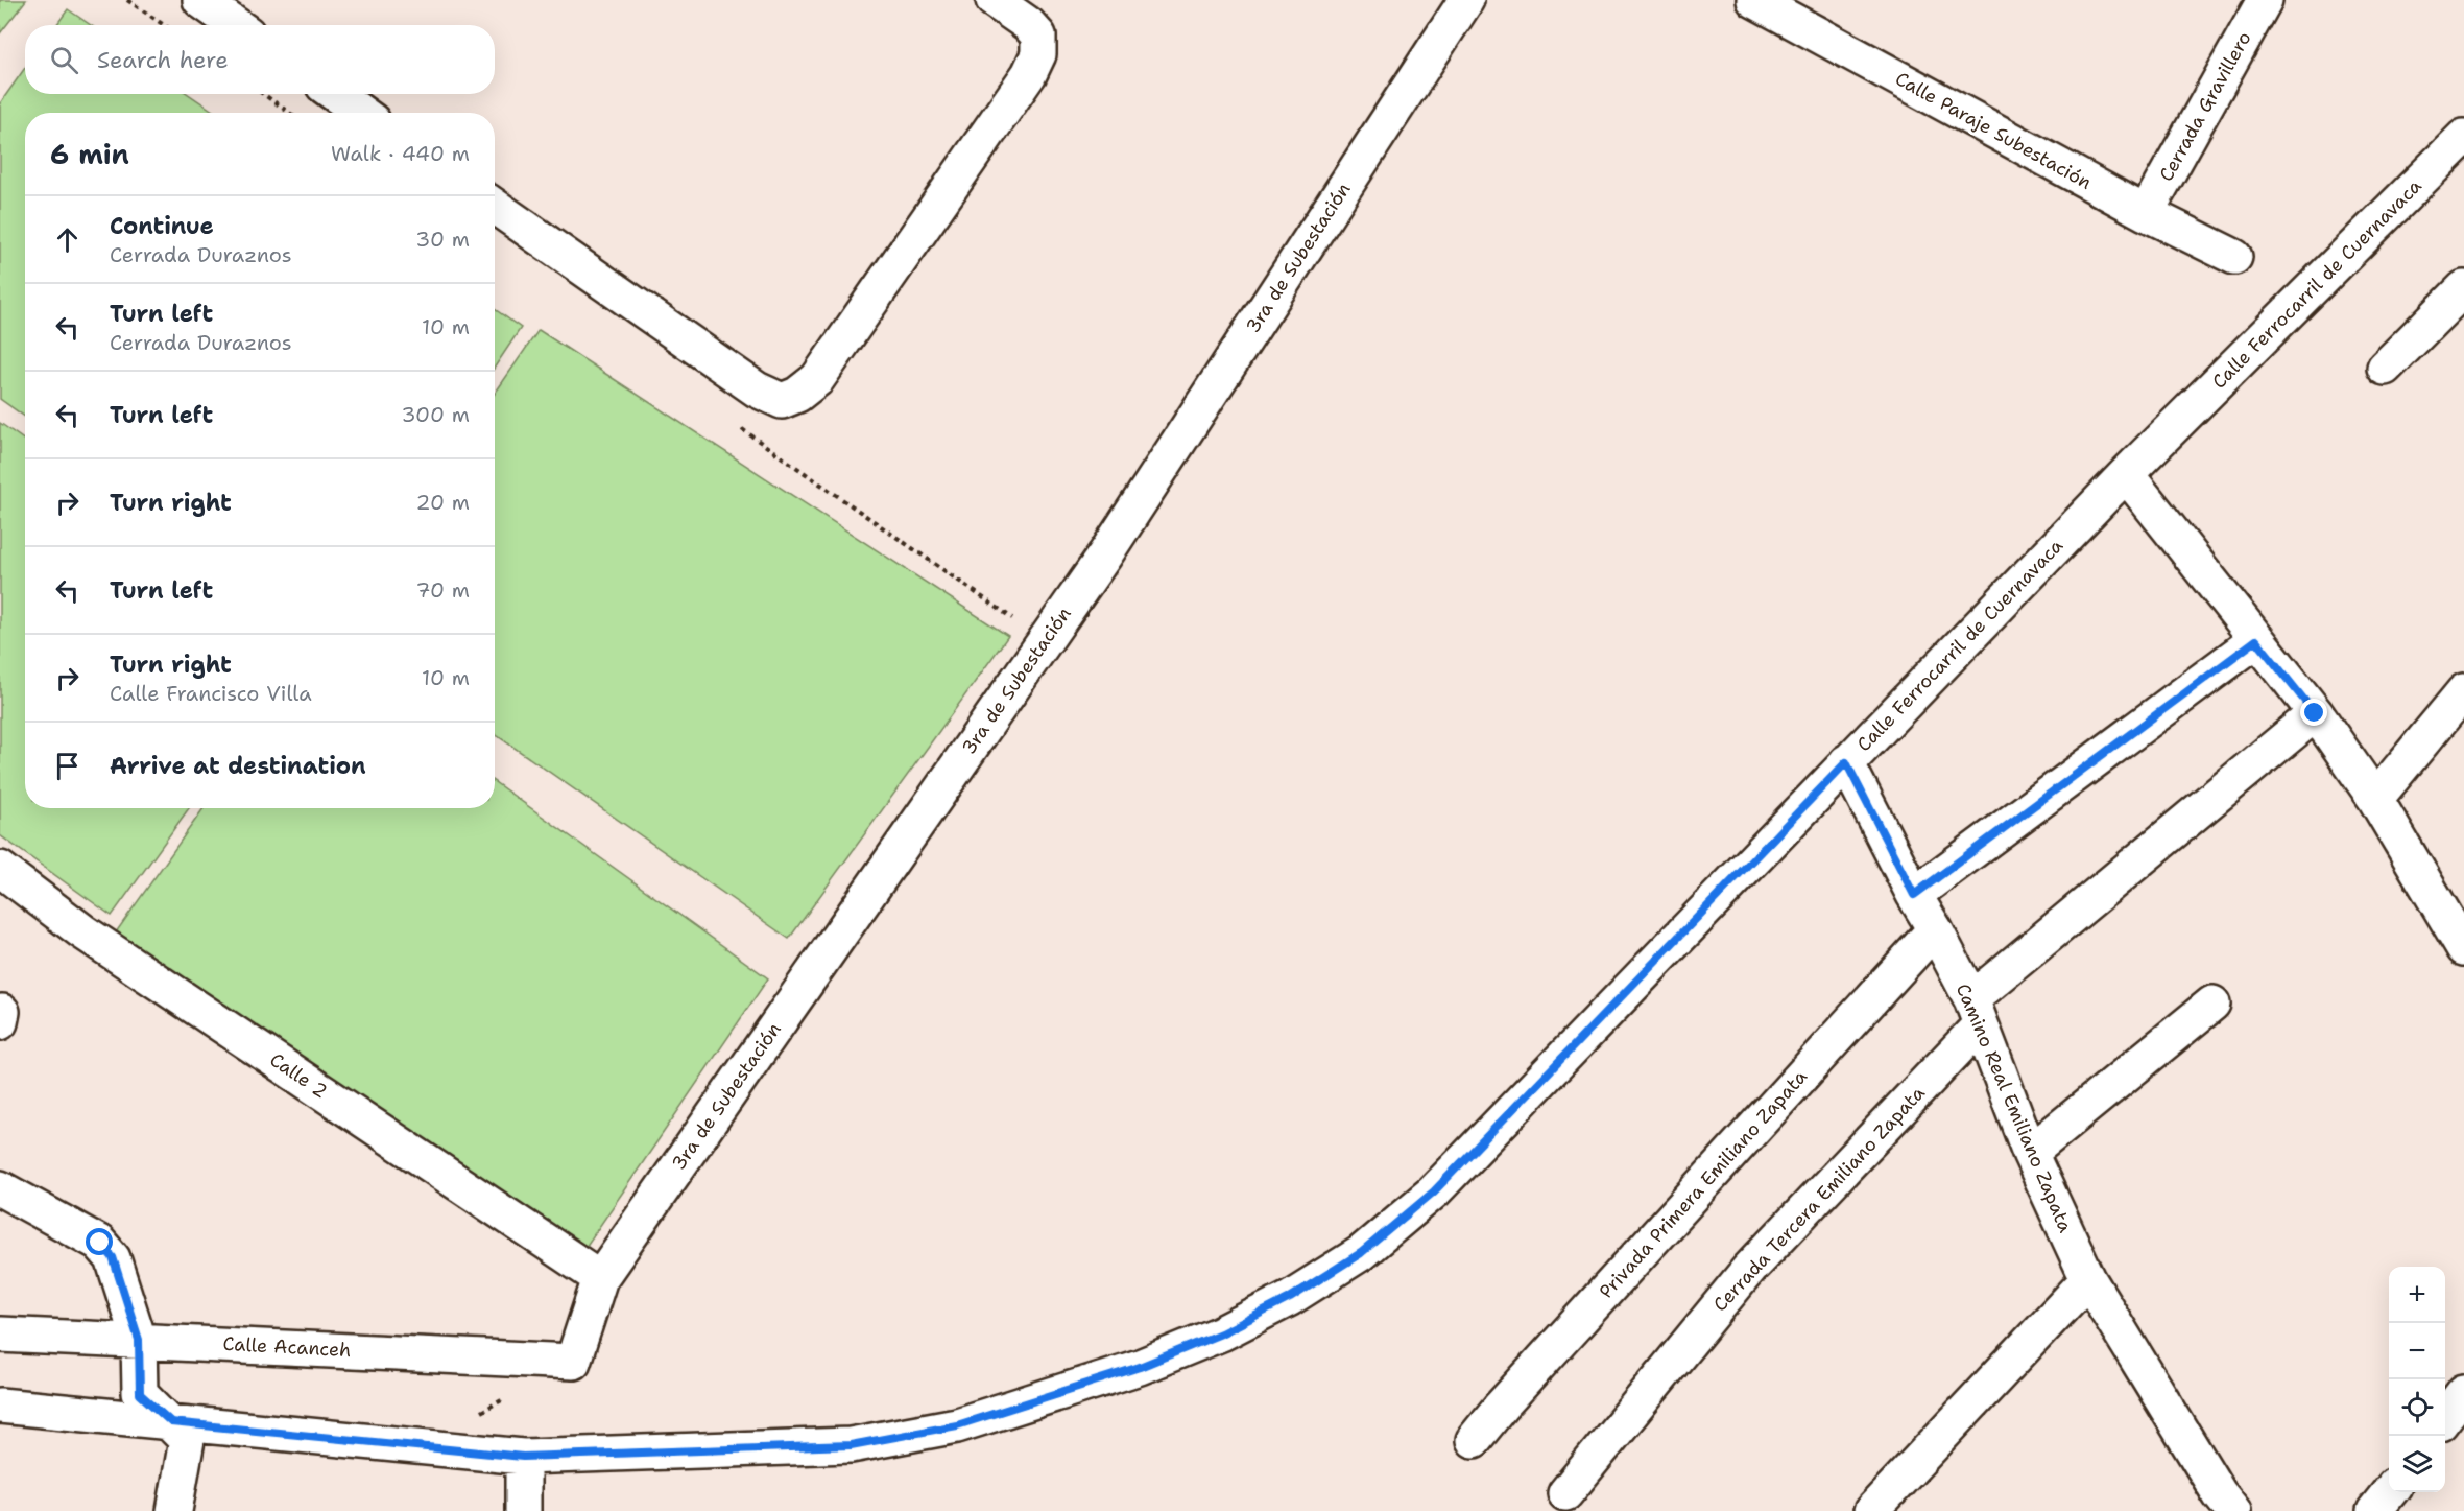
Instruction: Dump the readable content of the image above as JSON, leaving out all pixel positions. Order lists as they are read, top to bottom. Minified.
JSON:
{"streets":{"street":["Cerrada Gravillero","Calle Paraje Subestación","3ra de Subestación","Calle Ferrocarril de Cuernavaca","Calle 2","Camino Real Emiliano Zapata","Privada Primera Emiliano Zapata","Cerrada Tercera Emiliano Zapata","Calle Acanceh"]},"crossings":[["Cerrada Gravillero","Calle Paraje Subestación"],["3ra de Subestación","Calle 2"],["3ra de Subestación","Calle Acanceh"],["Calle Ferrocarril de Cuernavaca","Camino Real Emiliano Zapata"],["Camino Real Emiliano Zapata","Privada Primera Emiliano Zapata"],["Camino Real Emiliano Zapata","Cerrada Tercera Emiliano Zapata"]],"page":{"search":"Search here","heading":["6 min","Walk · 440 m"],"list":[["Continue","Cerrada Duraznos","30 m"],["Turn left","Cerrada Duraznos","10 m"],["Turn left","300 m"],["Turn right","20 m"],["Turn left","70 m"],["Turn right","Calle Francisco Villa","10 m"],"Arrive at destination"],"map_buttons":["+","−"]}}
